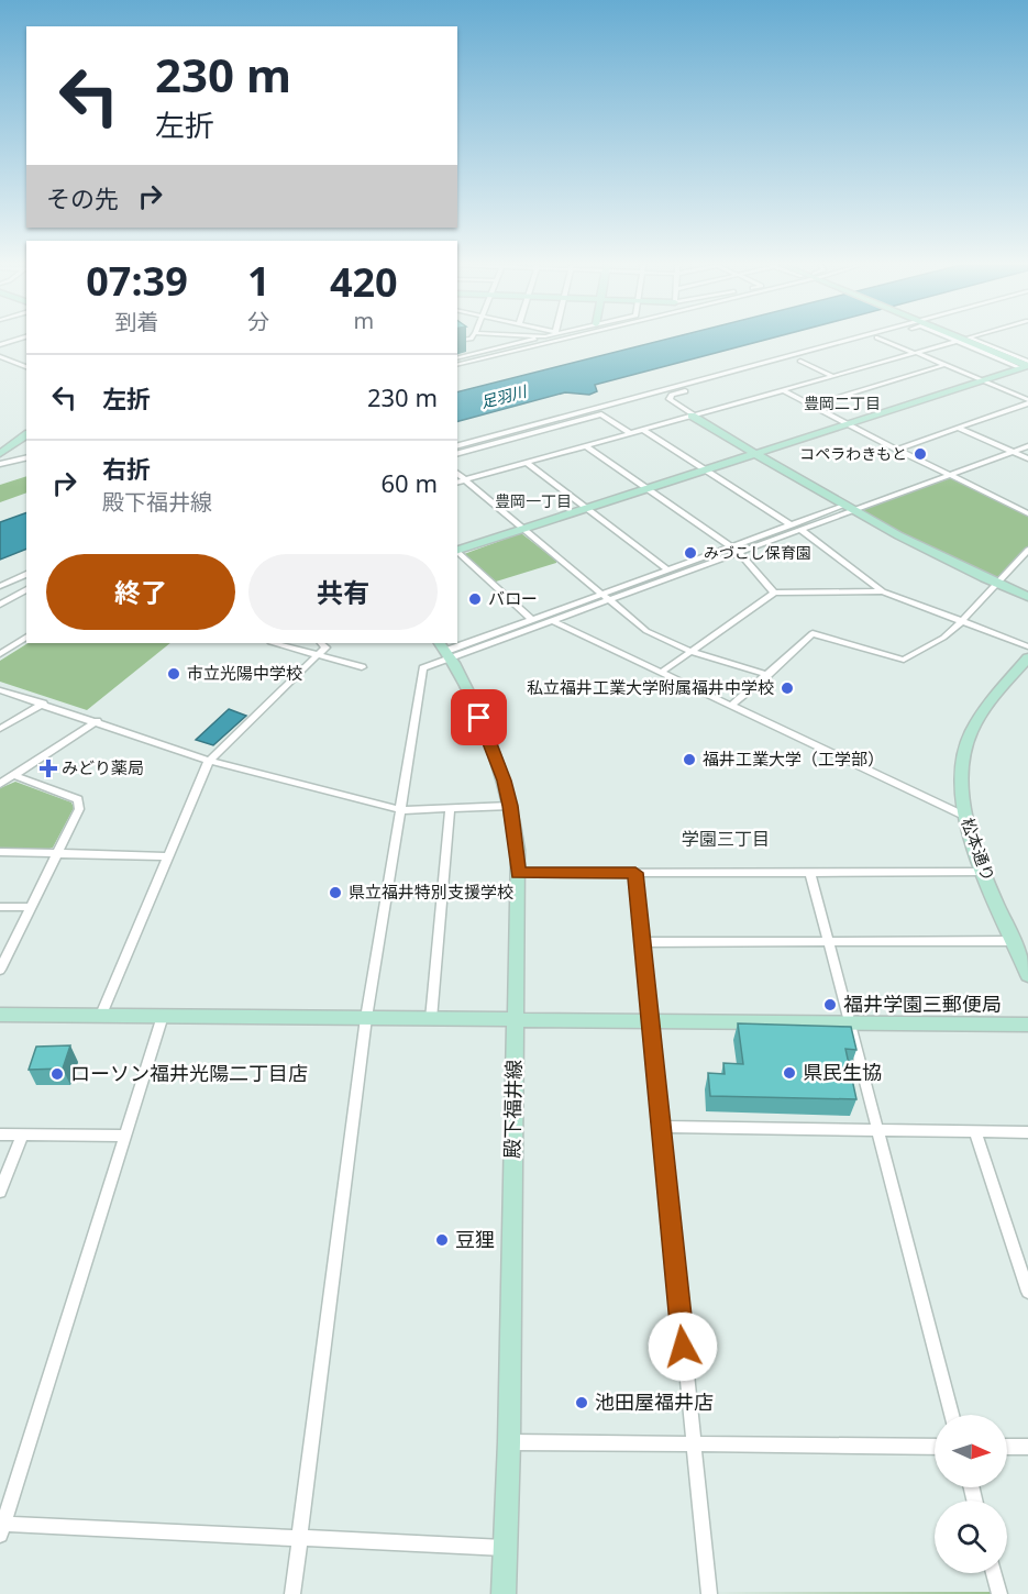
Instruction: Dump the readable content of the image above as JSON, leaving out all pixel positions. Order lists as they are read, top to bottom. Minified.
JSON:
{"streets":{"street":["松本通り","殿下福井線"]},"districts":["豊岡二丁目","豊岡一丁目","学園三丁目"],"water":["足羽川"],"places":{"other":["コペラわきもと","みづこし保育園","バロー","市立光陽中学校","私立福井工業大学附属福井中学校","福井工業大学（工学部）","県立福井特別支援学校","福井学園三郵便局","県民生協","ローソン福井光陽二丁目店","豆狸","池田屋福井店"],"health":["みどり薬局"]},"north":"right","page":{"turn":["230 m","左折"],"then":"その先","eta":["07:39","到着","1","分","420","m"],"list":[{"name":"左折","value":"230 m"},{"name":"右折","note":"殿下福井線","value":"60 m"}],"buttons":["終了","共有"]}}
